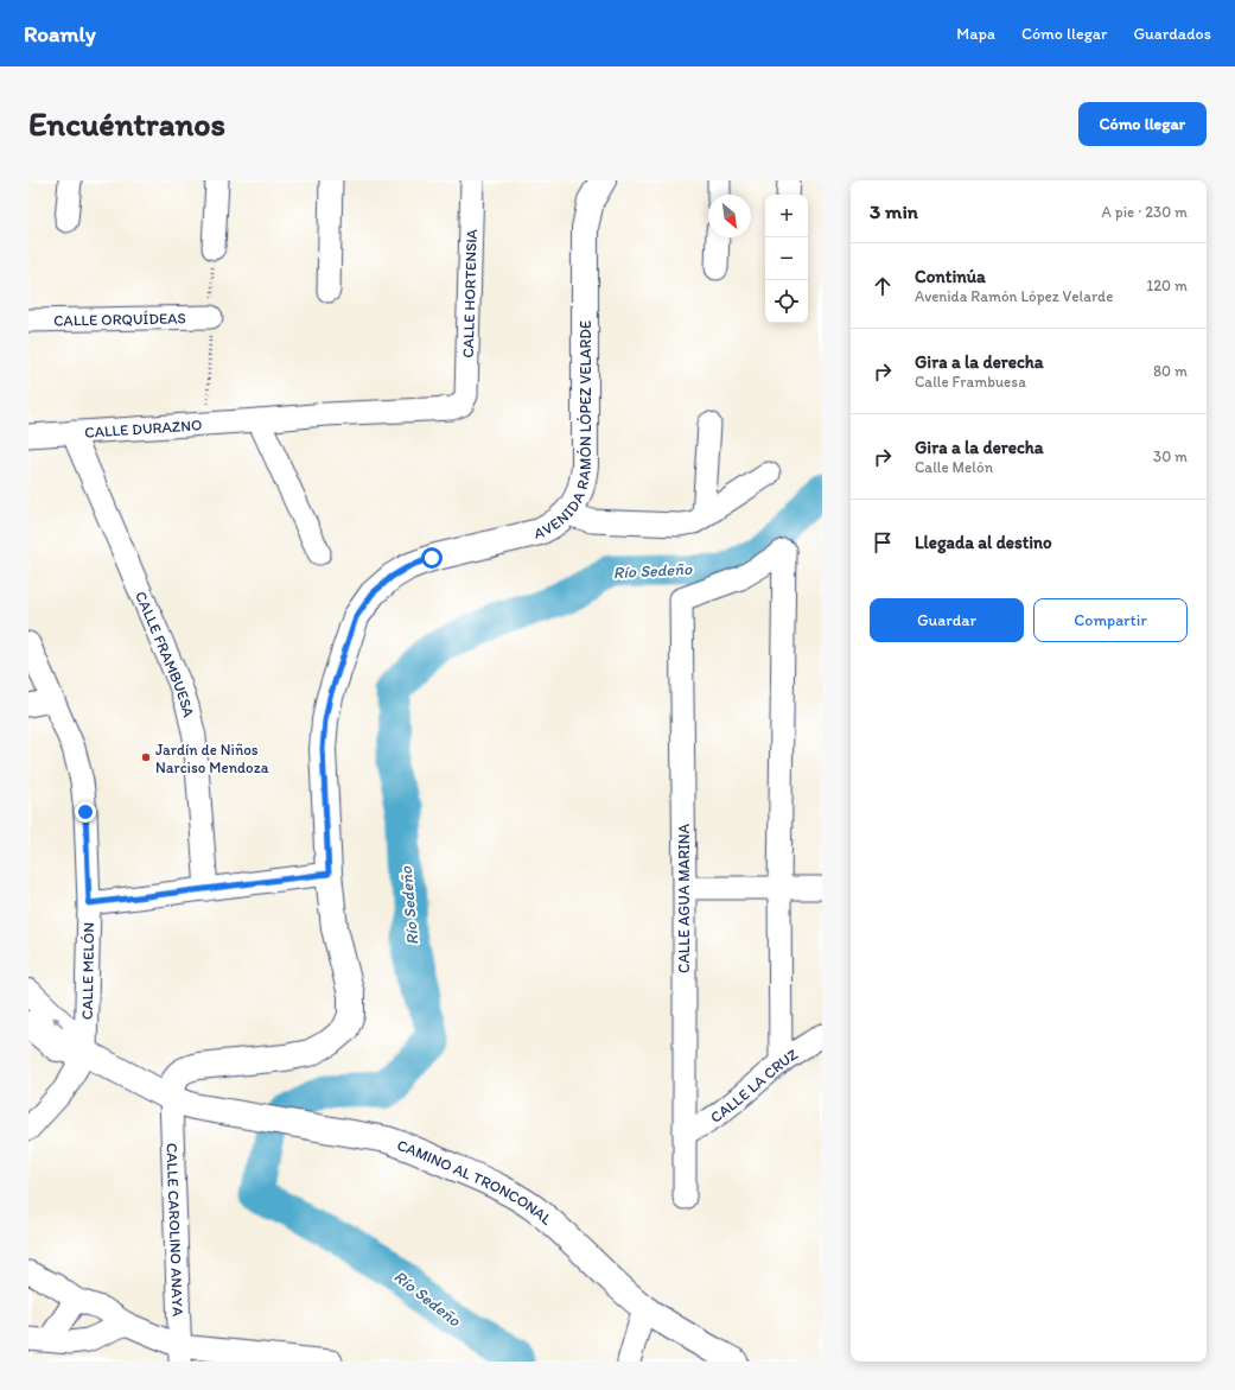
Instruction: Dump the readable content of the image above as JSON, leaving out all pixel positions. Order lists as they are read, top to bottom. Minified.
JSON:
{"streets":{"main road":["AVENIDA RAMÓN LÓPEZ VELARDE","CAMINO AL TRONCONAL"],"street":["CALLE HORTENSIA","CALLE ORQUÍDEAS","CALLE DURAZNO","CALLE FRAMBUESA","CALLE AGUA MARINA","CALLE MELÓN","CALLE LA CRUZ","CALLE CAROLINO ANAYA"]},"crossings":[["CALLE HORTENSIA","CALLE DURAZNO"],["AVENIDA RAMÓN LÓPEZ VELARDE","CAMINO AL TRONCONAL"],["AVENIDA RAMÓN LÓPEZ VELARDE","CALLE CAROLINO ANAYA"],["CALLE DURAZNO","CALLE FRAMBUESA"],["CALLE AGUA MARINA","CALLE LA CRUZ"],["CALLE MELÓN","CAMINO AL TRONCONAL"],["CAMINO AL TRONCONAL","CALLE CAROLINO ANAYA"]],"water":["Río Sedeño"],"places":["Jardín de Niños Narciso Mendoza"],"north":"bottom right","page":{"header":"Roamly","nav":["Mapa","Cómo llegar","Guardados"],"buttons":["Cómo llegar",["Guardar","Compartir"]],"title":"Encuéntranos","heading":["3 min","A pie · 230 m"],"map_buttons":["+","−"],"list":[["Continúa","Avenida Ramón López Velarde","120 m"],["Gira a la derecha","Calle Frambuesa","80 m"],["Gira a la derecha","Calle Melón","30 m"],"Llegada al destino"]}}
